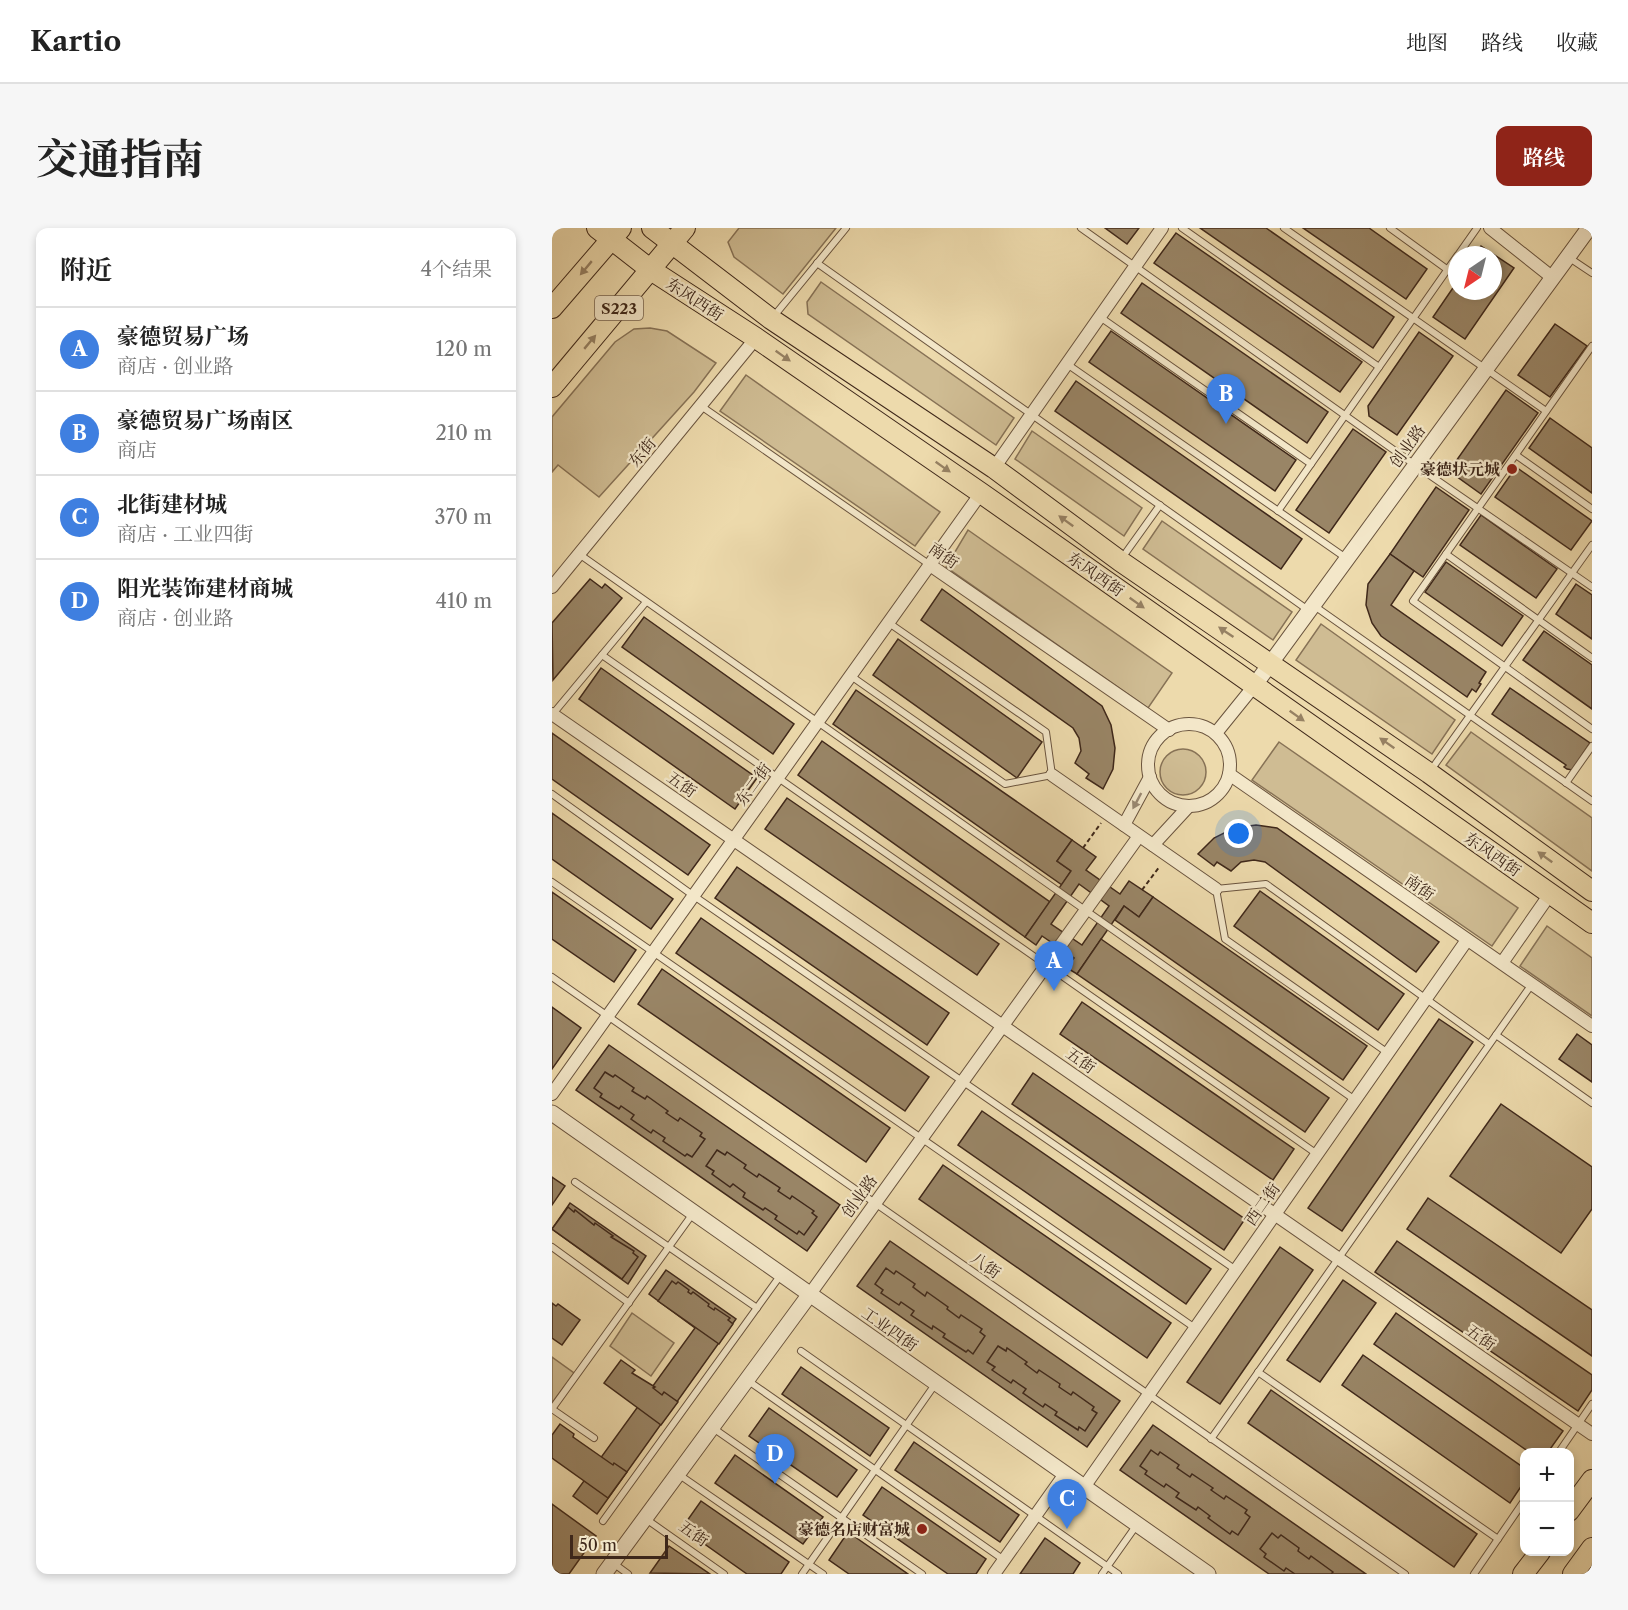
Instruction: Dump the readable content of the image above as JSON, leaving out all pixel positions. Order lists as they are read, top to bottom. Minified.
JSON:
{"streets":{"main road":["东风西街","S223"],"street":["创业路","东街","南街","五街","东二街","西二街","工业四街"],"lane":["八街"]},"crossings":[["东风西街","S223"],["东风西街","创业路"],["东风西街","东街"],["东风西街","东二街"],["创业路","五街"],["创业路","八街"],["创业路","工业四街"],["东街","南街"],["南街","东二街"],["南街","西二街"],["五街","东二街"],["五街","西二街"],["东二街","八街"],["西二街","八街"],["西二街","工业四街"]],"places":["豪德状元城","豪德名店财富城"],"scale_bar":"50 m","north":"bottom left","page":{"header":"Kartio","nav":["地图","路线","收藏"],"title":"交通指南","buttons":"路线","heading":["附近","4个结果"],"list":[{"mark":"A","name":"豪德贸易广场","note":"商店 · 创业路","value":"120 m"},{"mark":"B","name":"豪德贸易广场南区","note":"商店","value":"210 m"},{"mark":"C","name":"北街建材城","note":"商店 · 工业四街","value":"370 m"},{"mark":"D","name":"阳光装饰建材商城","note":"商店 · 创业路","value":"410 m"}],"pins":["B","A","D","C"],"map_buttons":["+","−"],"scale":"50 m"}}
